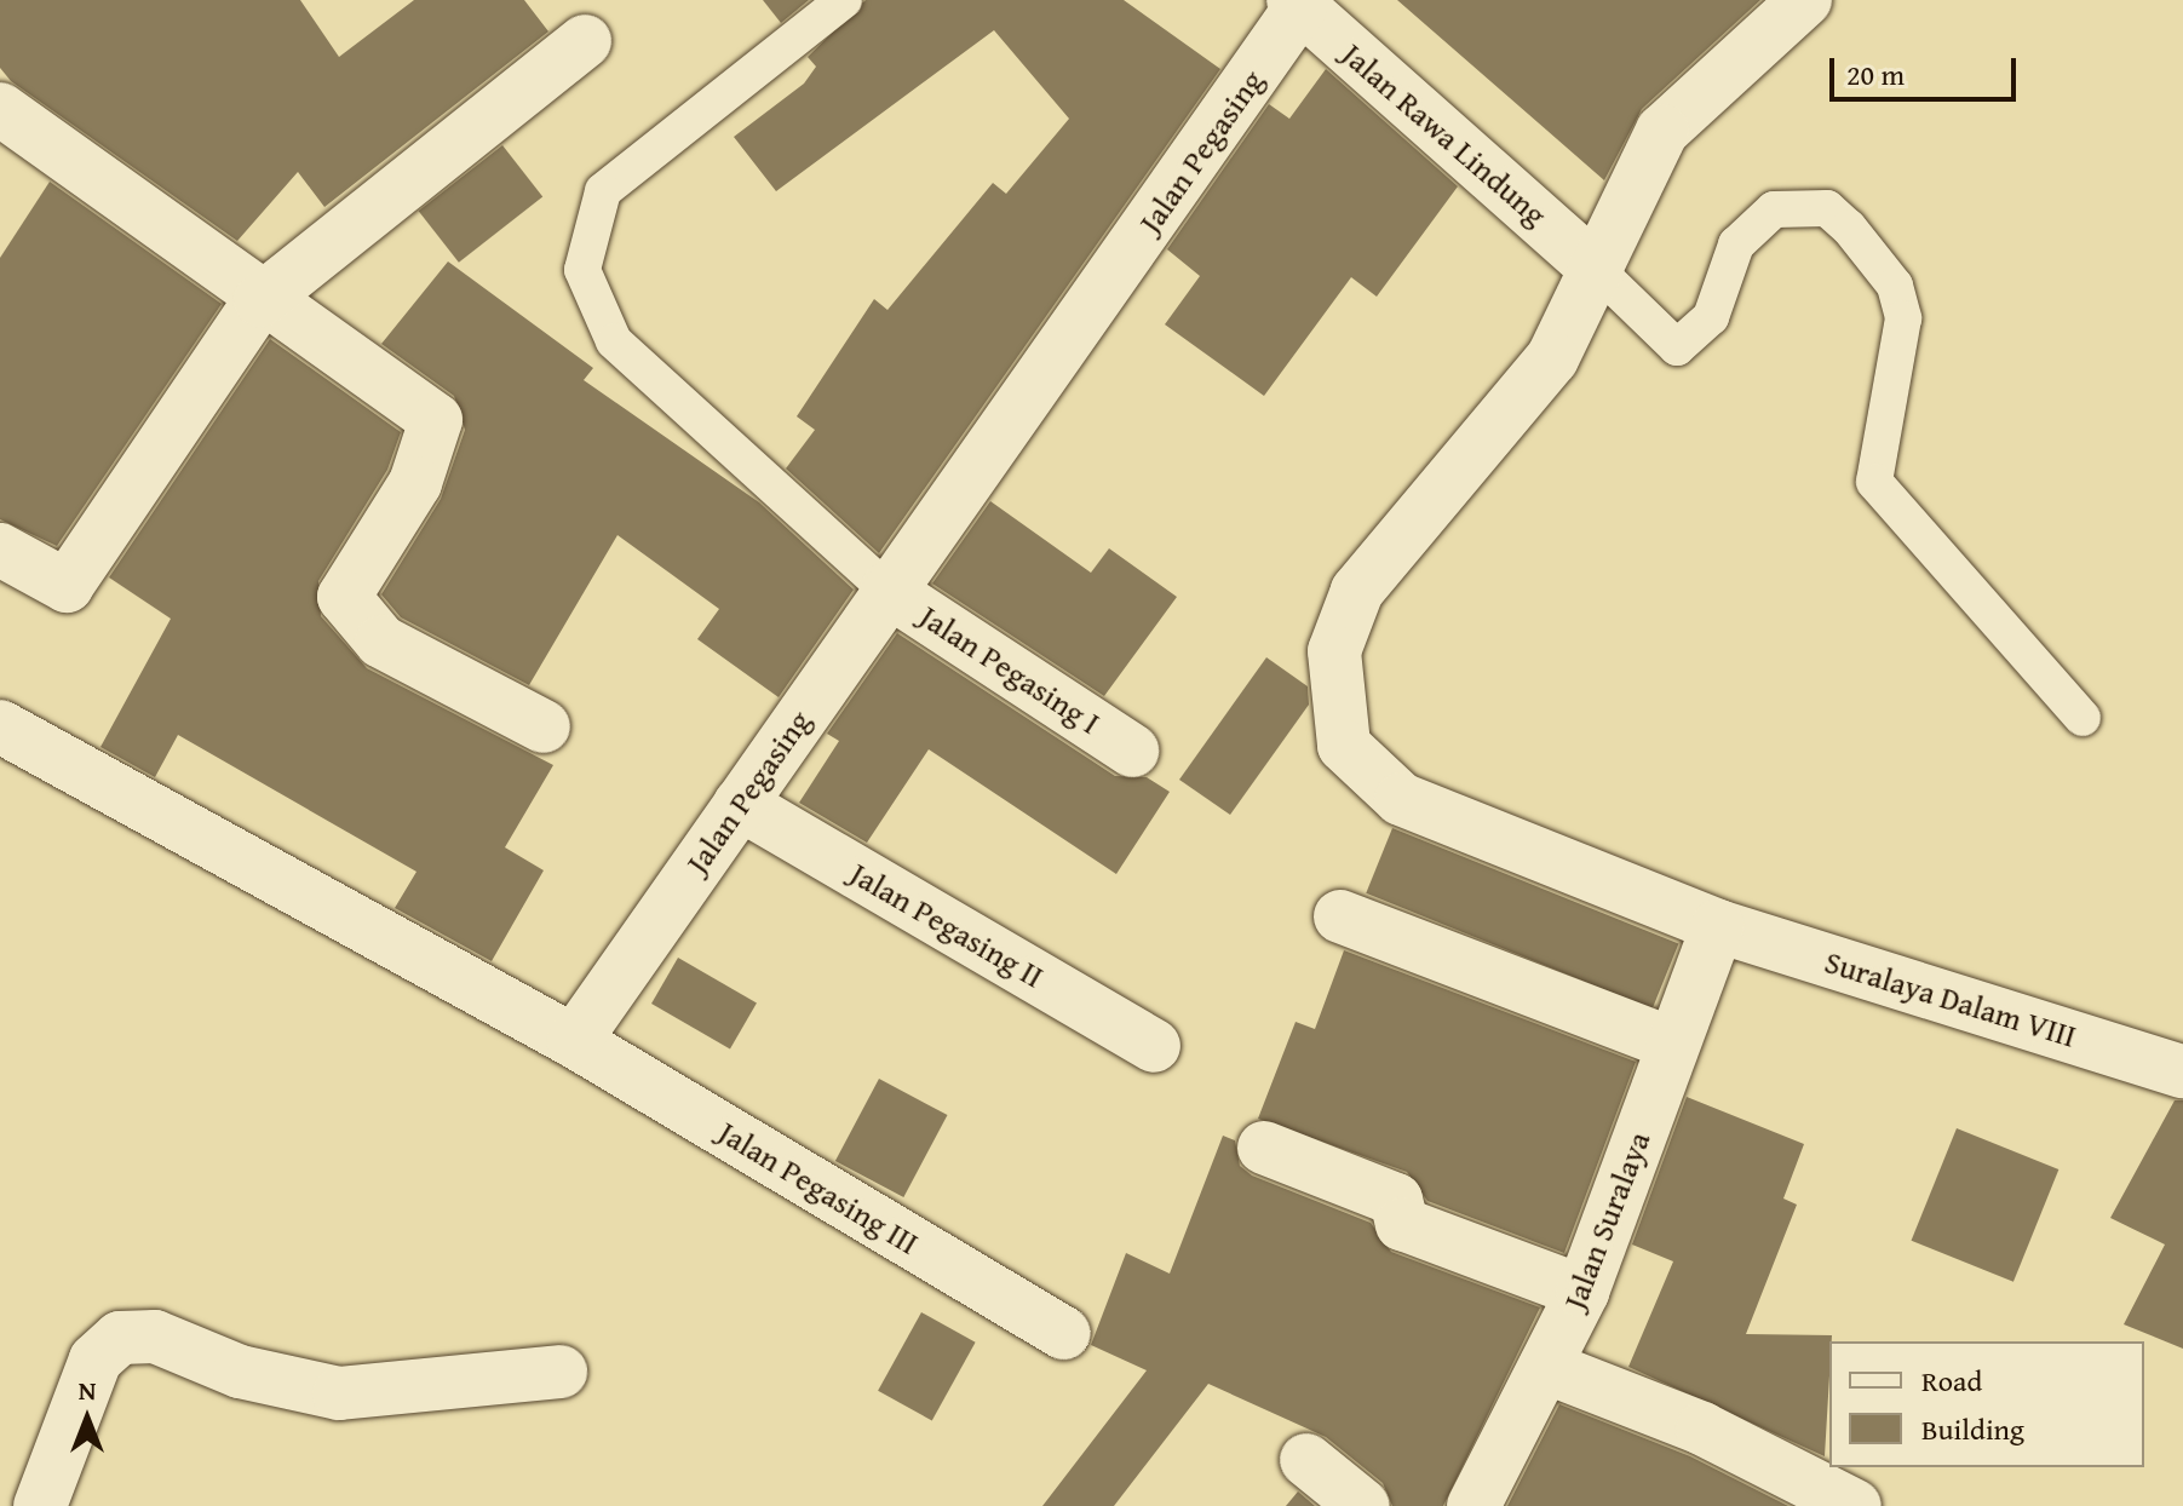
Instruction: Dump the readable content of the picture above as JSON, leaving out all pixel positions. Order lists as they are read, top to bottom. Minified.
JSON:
{"streets":{"street":["Jalan Rawa Lindung","Jalan Pegasing","Jalan Pegasing I","Jalan Pegasing II","Suralaya Dalam VIII","Jalan Pegasing III","Jalan Suralaya"]},"crossings":[["Jalan Rawa Lindung","Jalan Pegasing"],["Jalan Rawa Lindung","Suralaya Dalam VIII"],["Jalan Pegasing","Jalan Pegasing I"],["Jalan Pegasing","Jalan Pegasing II"],["Jalan Pegasing","Jalan Pegasing III"],["Suralaya Dalam VIII","Jalan Suralaya"]],"legend":["Road","Building"],"scale_bar":"20 m","north":"top"}
